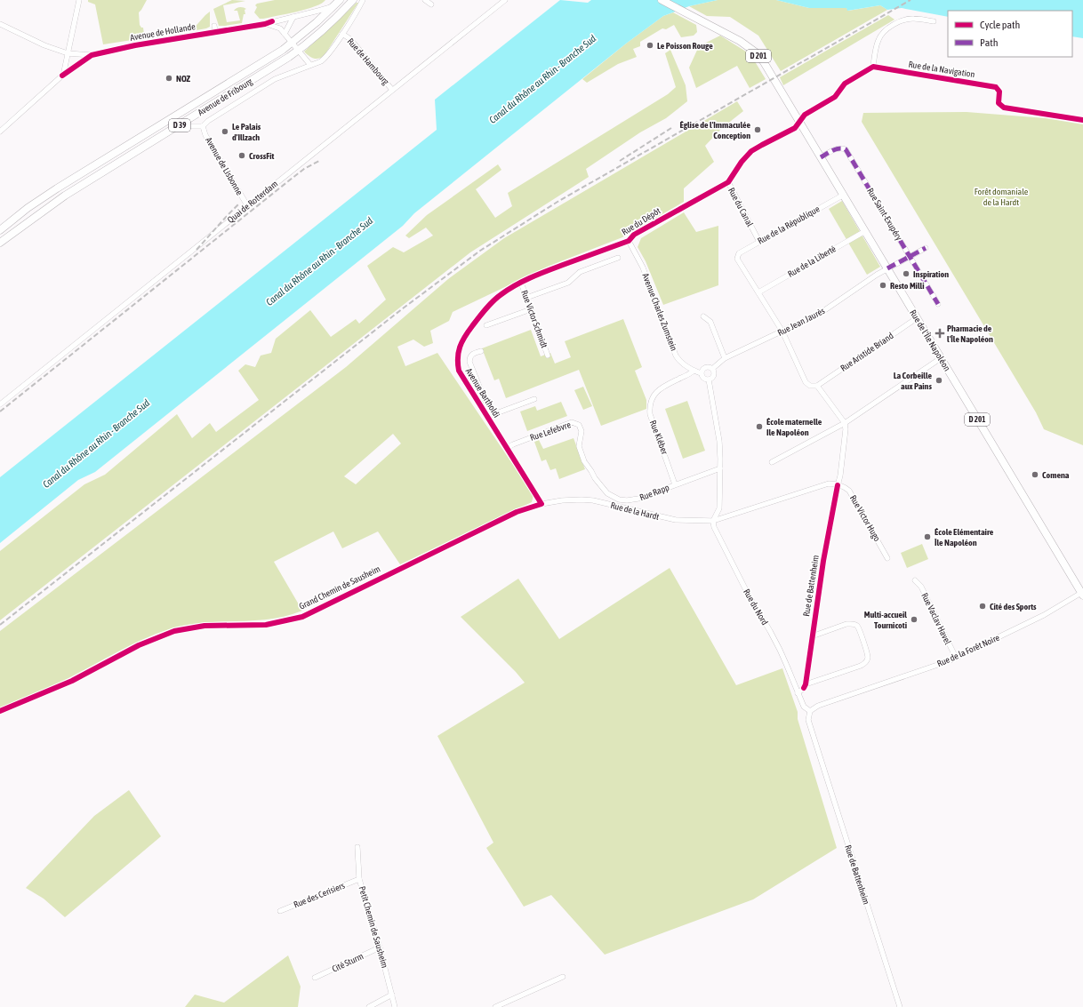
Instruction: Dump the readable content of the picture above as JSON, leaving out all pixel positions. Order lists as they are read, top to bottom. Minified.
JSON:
{"streets":{"main road":["D 201","Avenue de Fribourg","D 39","Rue de l'Île Napoléon"],"street":["Avenue de Hollande","Rue de Hambourg","Rue de la Navigation","Avenue de Lisbonne","Quai de Rotterdam","Rue du Canal","Rue Saint-Exupéry","Rue du Dépôt","Rue de la République","Rue de la Liberté","Avenue Charles Zumstein","Rue Victor Schmidt","Rue Jean Jaurès","Rue Aristide Briand","Avenue Bartholdi","Rue Lefebvre","Rue Kléber","Rue Rapp","Rue de la Hardt","Rue Victor Hugo","Rue de Battenheim","Grand Chemin de Sausheim","Rue du Nord","Rue Vaclav Havel","Rue de la Forêt Noire","Rue des Cerisiers","Petit Chemin de Sausheim","Cité Sturm"]},"crossings":[["Avenue de Hollande","Avenue de Fribourg"],["Rue de Hambourg","Quai de Rotterdam"],["Avenue de Lisbonne","Quai de Rotterdam"],["Rue du Canal","Rue du Dépôt"],["Rue du Canal","Rue de la République"],["Rue du Canal","Rue de l'Île Napoléon"],["Rue Saint-Exupéry","Rue Jean Jaurès"],["Rue Saint-Exupéry","Rue de l'Île Napoléon"],["Rue du Dépôt","Avenue Charles Zumstein"],["Rue du Dépôt","Rue Victor Schmidt"],["Rue du Dépôt","Avenue Bartholdi"],["Rue de la République","Rue de la Liberté"],["Rue de la République","Rue de l'Île Napoléon"],["Rue de la Liberté","Rue de l'Île Napoléon"],["Avenue Charles Zumstein","Rue Jean Jaurès"],["Avenue Charles Zumstein","Rue Kléber"],["Rue Victor Schmidt","Avenue Bartholdi"],["Rue Jean Jaurès","Rue de l'Île Napoléon"],["Rue de l'Île Napoléon","Rue Aristide Briand"],["Rue de l'Île Napoléon","Rue de la Forêt Noire"],["Avenue Bartholdi","Rue Lefebvre"],["Avenue Bartholdi","Rue de la Hardt"],["Avenue Bartholdi","Grand Chemin de Sausheim"],["Rue Lefebvre","Rue Rapp"],["Rue Kléber","Rue Rapp"],["Rue de la Hardt","Rue Victor Hugo"],["Rue de la Hardt","Rue de Battenheim"],["Rue de la Hardt","Grand Chemin de Sausheim"],["Rue de la Hardt","Rue du Nord"],["Rue Victor Hugo","Rue de Battenheim"],["Rue de Battenheim","Rue de la Forêt Noire"],["Rue Vaclav Havel","Rue de la Forêt Noire"],["Rue des Cerisiers","Petit Chemin de Sausheim"],["Petit Chemin de Sausheim","Cité Sturm"]],"water":["Canal du Rhône au Rhin - Branche Sud"],"parks":["Forêt domaniale de la Hardt"],"places":{"other":["Le Poisson Rouge","NOZ","Église de l'Immaculée Conception","Le Palais d'Illzach","CrossFit","Inspiration","Resto Milli","La Corbeille aux Pains","École maternelle Ile Napoléon","Comena","École Elémentaire Île Napoléon","Cité des Sports","Multi-accueil Tournicoti"],"health":["Pharmacie de l'Île Napoléon"]},"legend":["Cycle path","Path"]}
